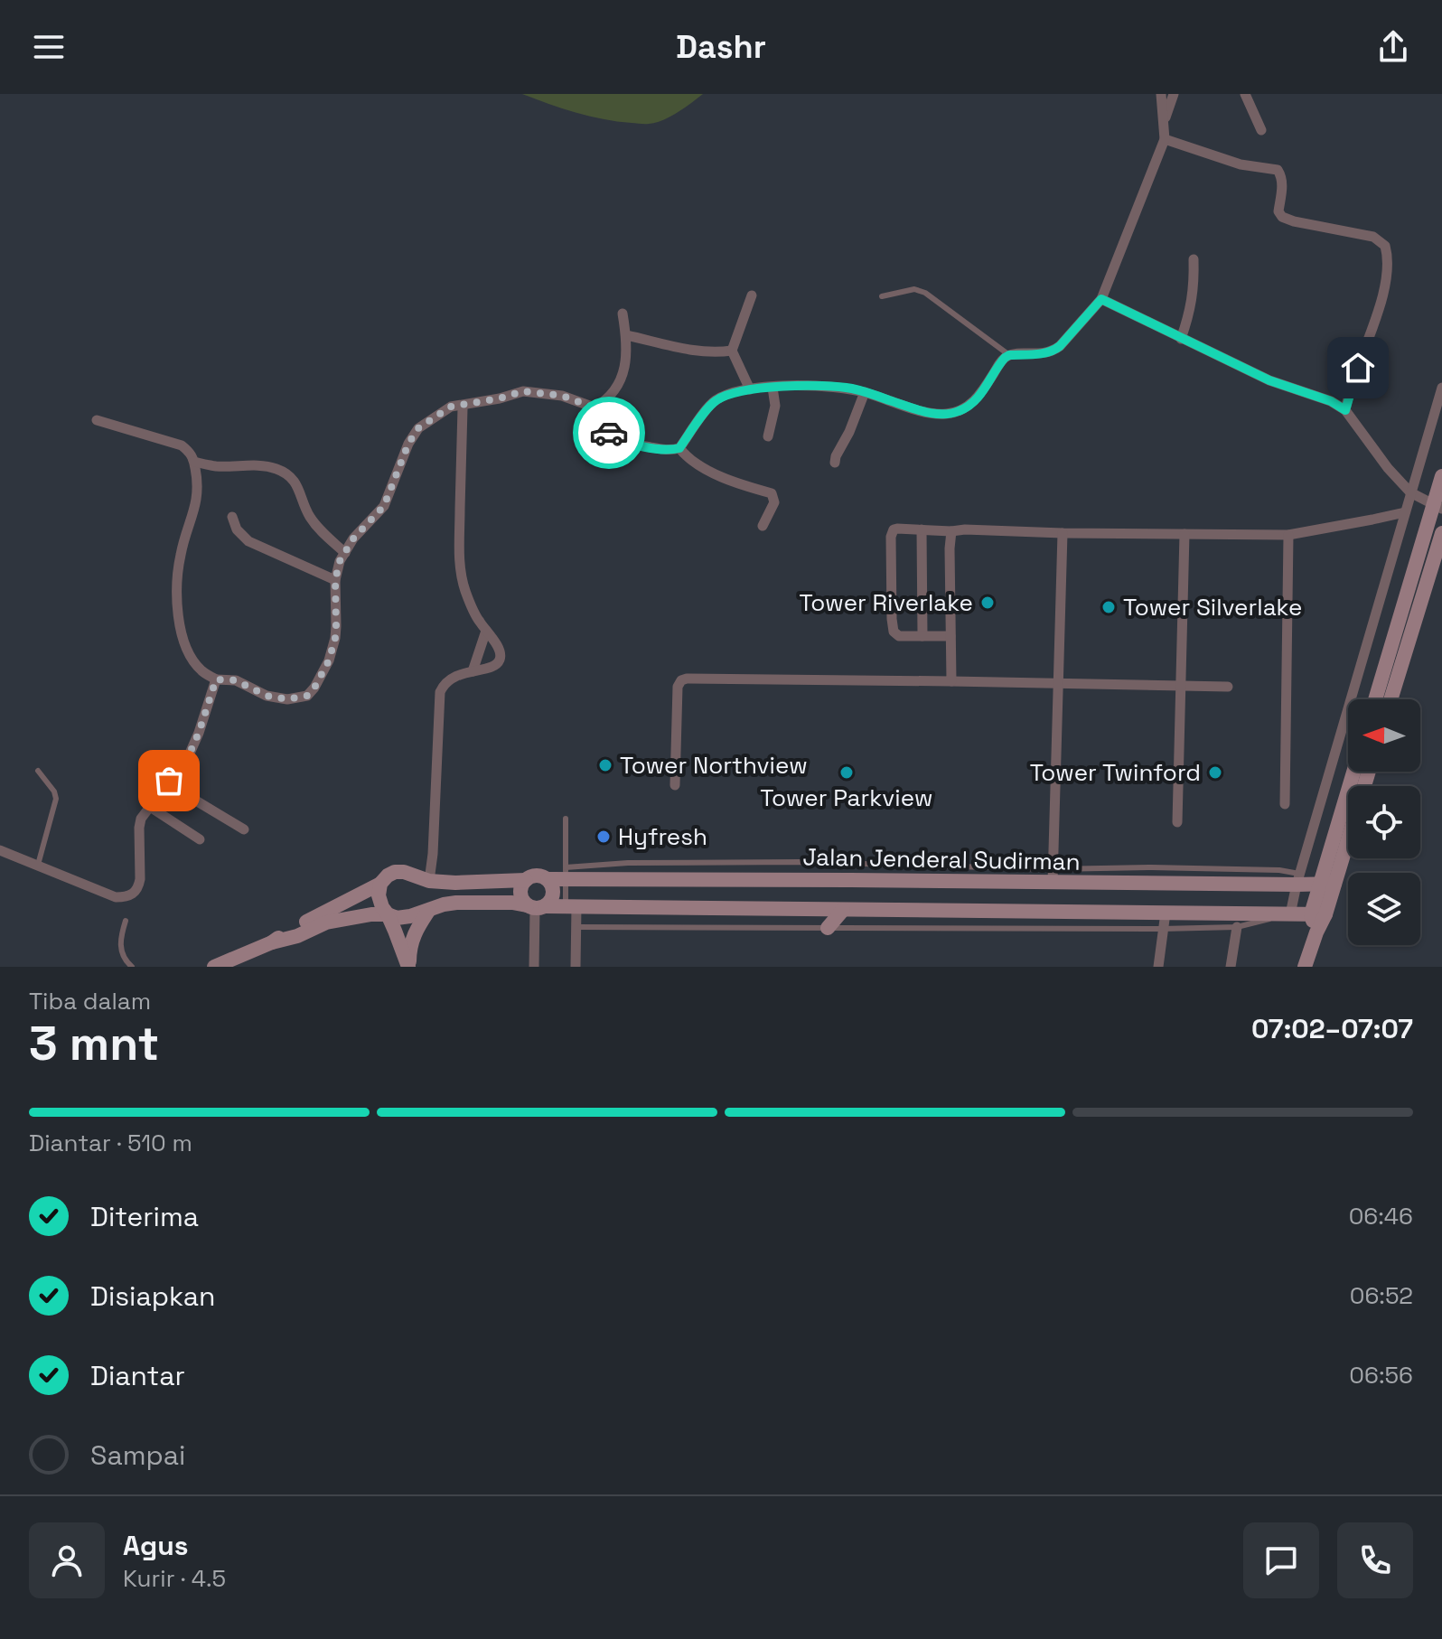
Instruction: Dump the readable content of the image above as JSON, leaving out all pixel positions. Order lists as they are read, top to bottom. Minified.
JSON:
{"streets":{"street":["Jalan Jenderal Sudirman"]},"places":["Tower Riverlake","Tower Silverlake","Tower Northview","Tower Parkview","Tower Twinford","Hyfresh"],"north":"left","page":{"header":"Dashr","heading":["3 mnt","Tiba dalam","07:02–07:07"],"panel":["Agus","Kurir · 4.5"],"bar":"Diantar · 510 m","list":[["Diterima","06:46"],["Disiapkan","06:52"],["Diantar","06:56"],"Sampai"]}}
